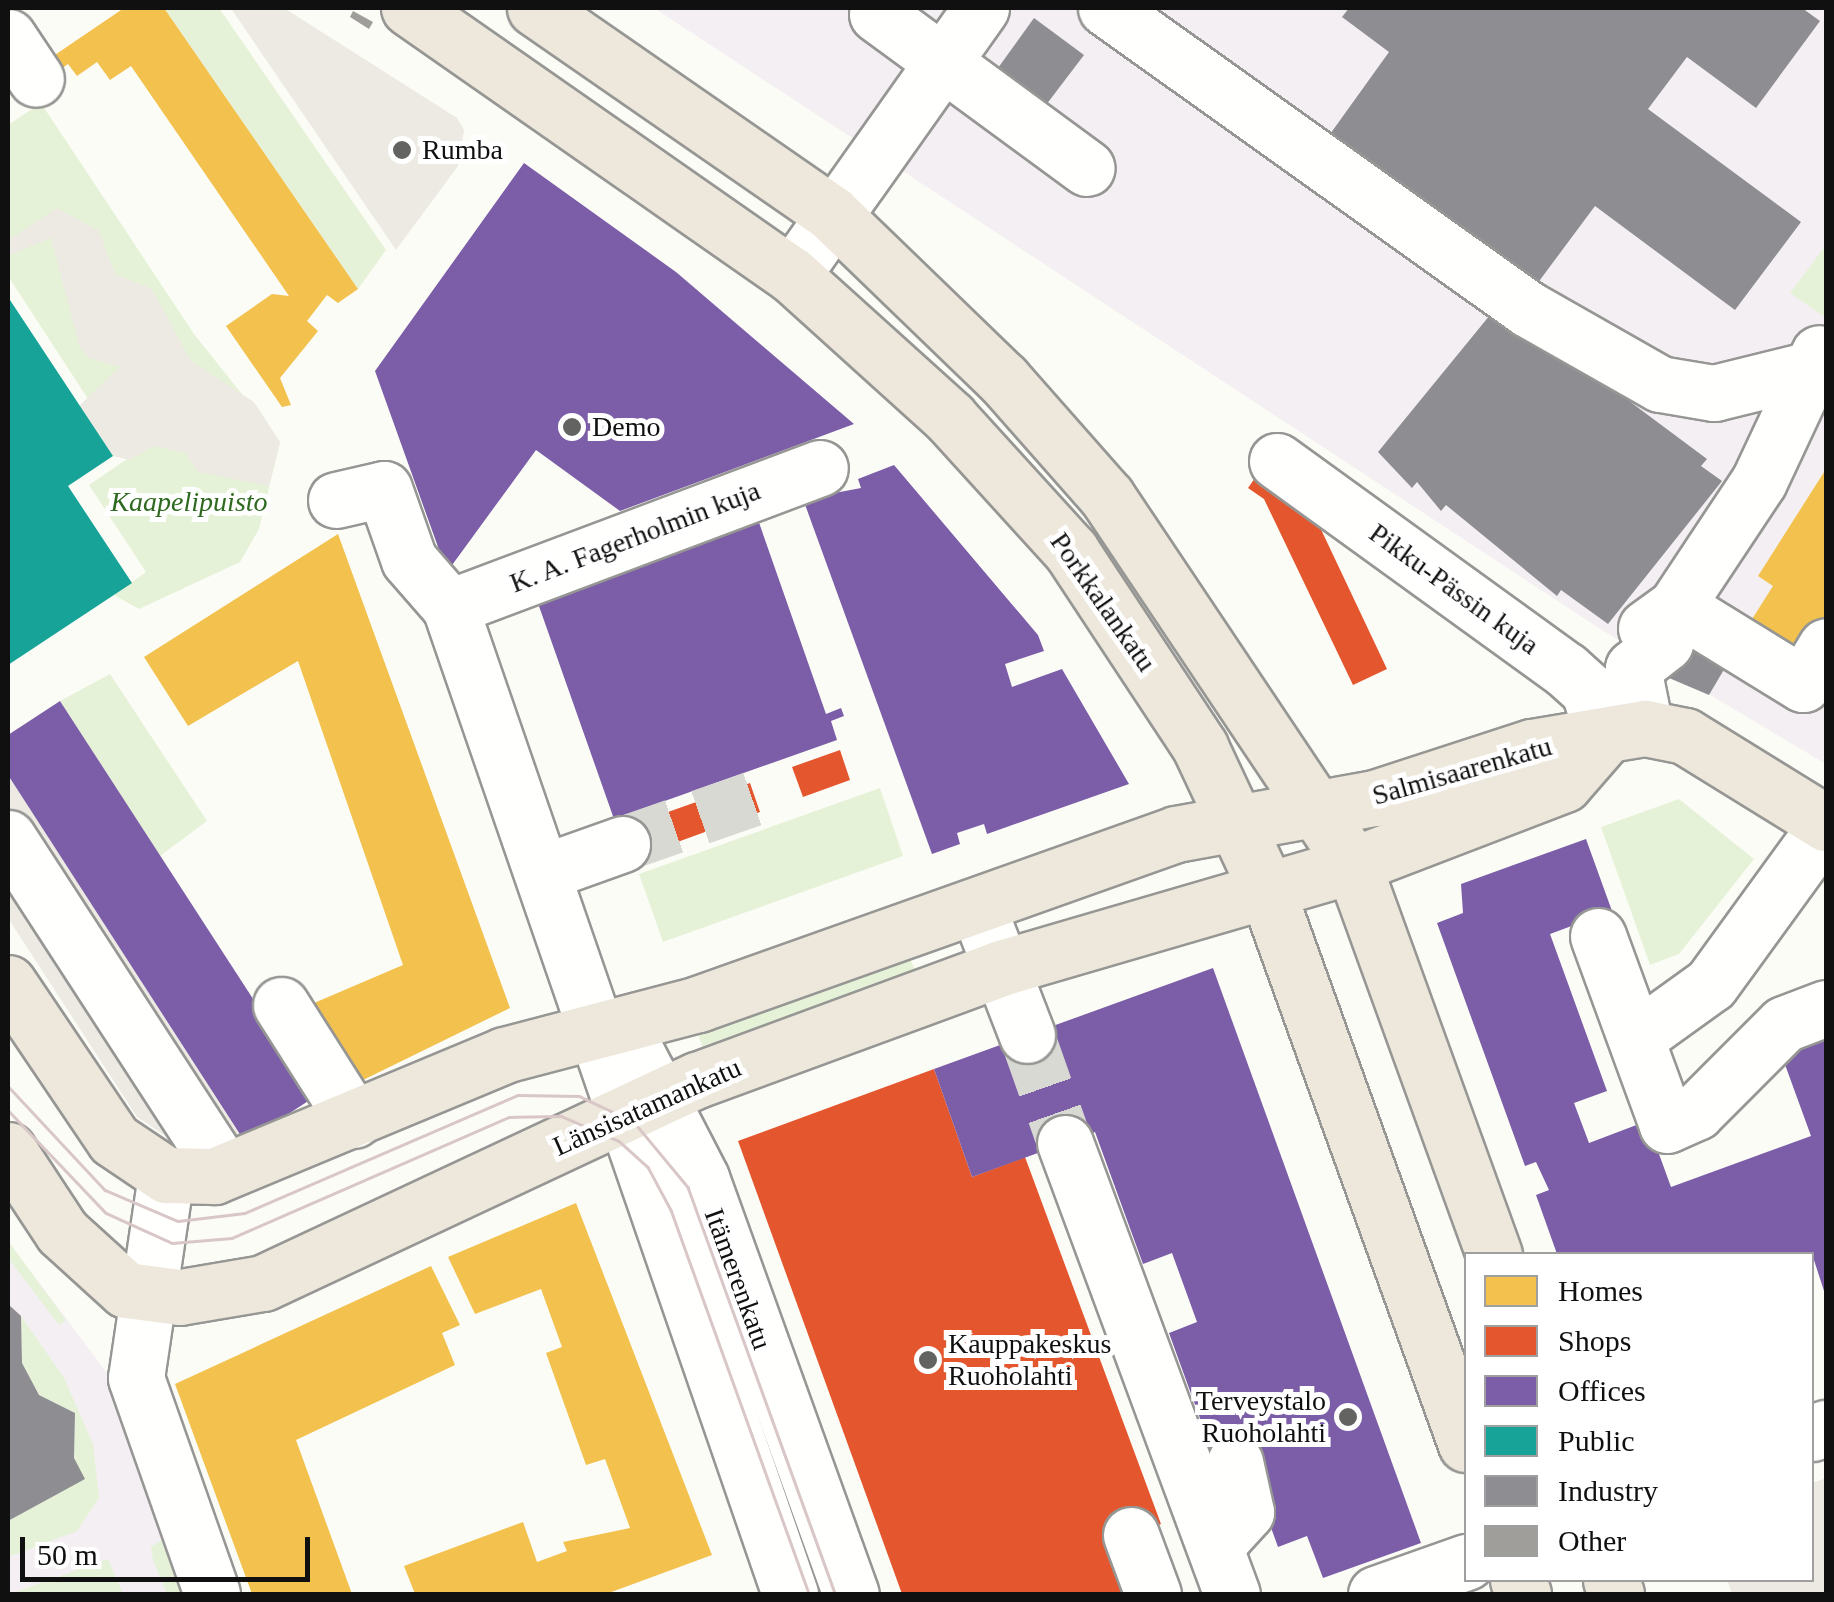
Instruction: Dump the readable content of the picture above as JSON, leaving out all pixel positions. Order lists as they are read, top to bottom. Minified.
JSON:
{"streets":{"main road":["Porkkalankatu","Salmisaarenkatu","Länsisatamankatu"],"street":["K. A. Fagerholmin kuja","Pikku-Pässin kuja","Itämerenkatu"]},"crossings":[["K. A. Fagerholmin kuja","Itämerenkatu"],["Pikku-Pässin kuja","Salmisaarenkatu"],["Porkkalankatu","Länsisatamankatu"],["Salmisaarenkatu","Länsisatamankatu"],["Länsisatamankatu","Itämerenkatu"]],"parks":["Kaapelipuisto"],"places":["Rumba","Demo","Kauppakeskus Ruoholahti","Terveystalo Ruoholahti"],"legend":["Homes","Shops","Offices","Public","Industry","Other"],"scale_bar":"50 m"}
